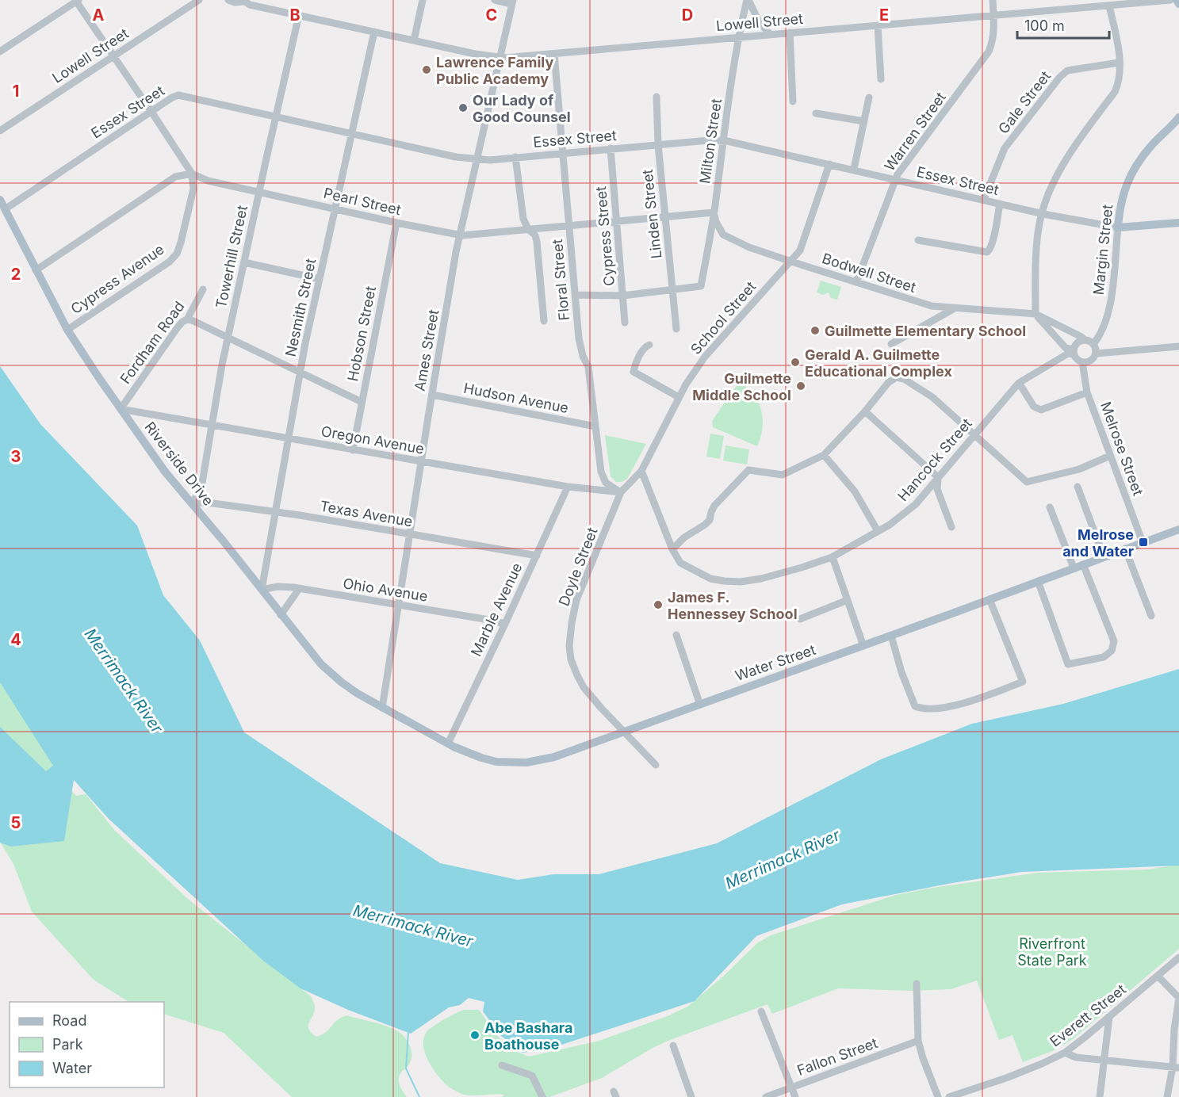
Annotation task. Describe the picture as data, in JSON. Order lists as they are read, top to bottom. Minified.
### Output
{"streets":{"main road":["Essex Street","Margin Street","Riverside Drive","Water Street"],"street":["Lowell Street","Gale Street","Warren Street","Milton Street","Pearl Street","Linden Street","Cypress Street","Towerhill Street","Bodwell Street","Cypress Avenue","Floral Street","Nesmith Street","School Street","Hobson Street","Fordham Road","Ames Street","Hudson Avenue","Oregon Avenue","Melrose Street","Hancock Street","Texas Avenue","Doyle Street","Ohio Avenue","Marble Avenue","Everett Street","Fallon Street"]},"crossings":[["Lowell Street","Warren Street"],["Lowell Street","Milton Street"],["Lowell Street","Towerhill Street"],["Lowell Street","Floral Street"],["Lowell Street","Nesmith Street"],["Lowell Street","Ames Street"],["Gale Street","Essex Street"],["Essex Street","Warren Street"],["Essex Street","Milton Street"],["Essex Street","Linden Street"],["Essex Street","Cypress Street"],["Essex Street","Margin Street"],["Essex Street","Towerhill Street"],["Essex Street","Floral Street"],["Essex Street","Nesmith Street"],["Essex Street","School Street"],["Essex Street","Ames Street"],["Essex Street","Riverside Drive"],["Warren Street","Bodwell Street"],["Milton Street","Pearl Street"],["Milton Street","Linden Street"],["Milton Street","Bodwell Street"],["Pearl Street","Linden Street"],["Pearl Street","Cypress Street"],["Pearl Street","Towerhill Street"],["Pearl Street","Bodwell Street"],["Pearl Street","Cypress Avenue"],["Pearl Street","Floral Street"],["Pearl Street","Nesmith Street"],["Pearl Street","Hobson Street"],["Pearl Street","Ames Street"],["Margin Street","Bodwell Street"],["Margin Street","Melrose Street"],["Margin Street","Hancock Street"],["Towerhill Street","Oregon Avenue"],["Towerhill Street","Riverside Drive"],["Towerhill Street","Texas Avenue"],["Bodwell Street","School Street"],["Bodwell Street","Melrose Street"],["Bodwell Street","Hancock Street"],["Cypress Avenue","Riverside Drive"],["Floral Street","School Street"],["Floral Street","Hudson Avenue"],["Floral Street","Oregon Avenue"],["Floral Street","Doyle Street"],["Nesmith Street","Oregon Avenue"],["Nesmith Street","Riverside Drive"],["Nesmith Street","Texas Avenue"],["Nesmith Street","Ohio Avenue"],["School Street","Oregon Avenue"],["School Street","Hancock Street"],["School Street","Doyle Street"],["Hobson Street","Oregon Avenue"],["Fordham Road","Oregon Avenue"],["Fordham Road","Riverside Drive"],["Ames Street","Hudson Avenue"],["Ames Street","Oregon Avenue"],["Ames Street","Riverside Drive"],["Ames Street","Texas Avenue"],["Ames Street","Ohio Avenue"],["Ames Street","Water Street"],["Oregon Avenue","Riverside Drive"],["Oregon Avenue","Doyle Street"],["Oregon Avenue","Marble Avenue"],["Melrose Street","Hancock Street"],["Melrose Street","Water Street"],["Riverside Drive","Texas Avenue"],["Riverside Drive","Ohio Avenue"],["Riverside Drive","Water Street"],["Texas Avenue","Marble Avenue"],["Doyle Street","Water Street"],["Ohio Avenue","Marble Avenue"],["Marble Avenue","Water Street"]],"water":["Merrimack River"],"parks":["Riverfront State Park"],"places":{"other":["Lawrence Family Public Academy","Our Lady of Good Counsel","Guilmette Elementary School","Gerald A. Guilmette Educational Complex","Guilmette Middle School","James F. Hennessey School","Abe Bashara Boathouse"],"transit":["Melrose and Water"]},"legend":["Road","Park","Water"],"scale_bar":"100 m","grid":{"columns":["A","B","C","D","E"],"rows":["1","2","3","4","5"]}}
